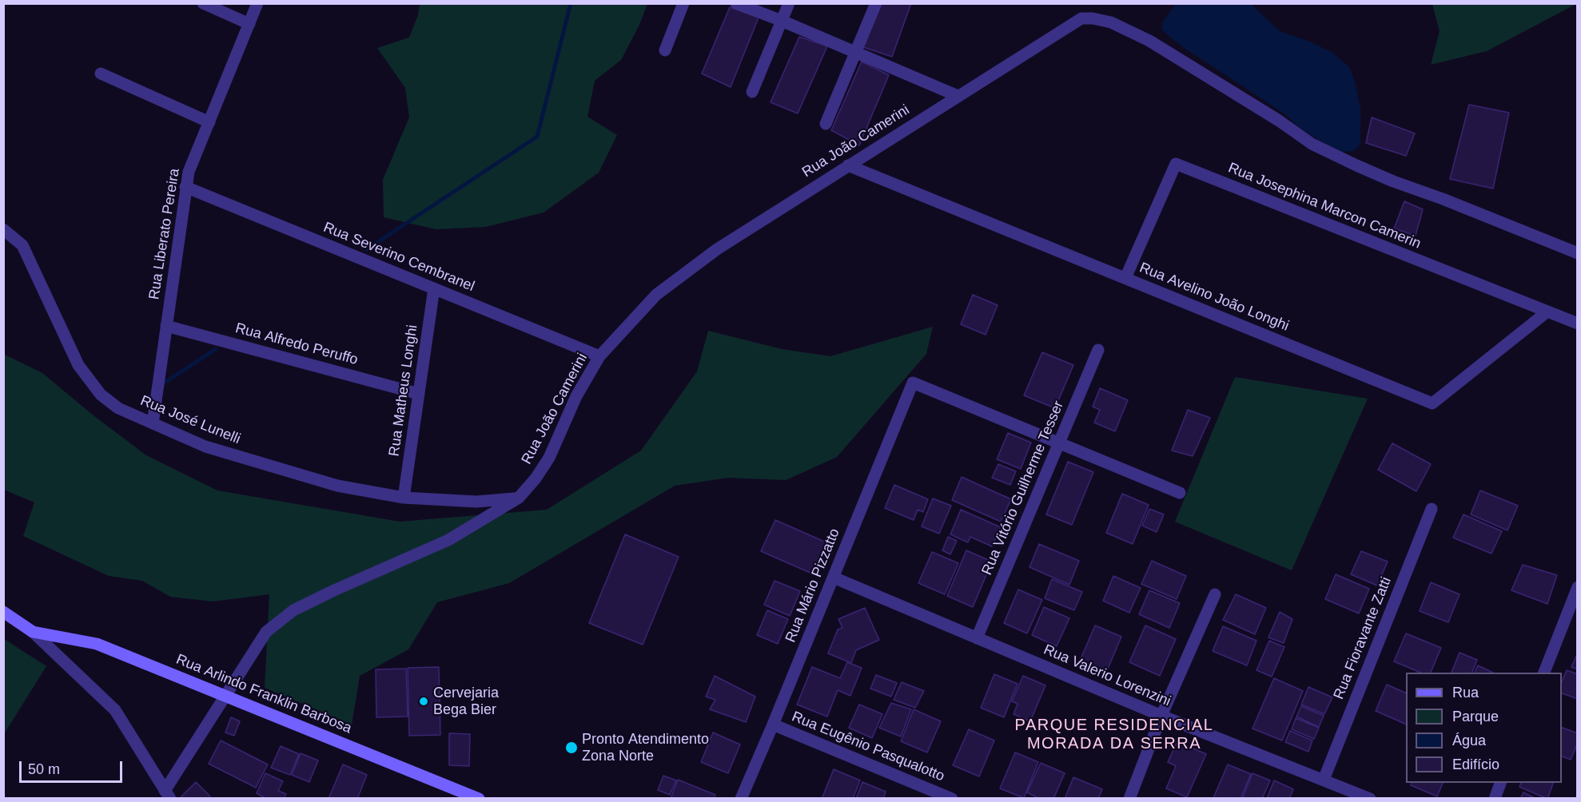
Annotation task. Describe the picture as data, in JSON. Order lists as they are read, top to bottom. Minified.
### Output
{"streets":{"street":["Rua João Camerini","Rua Josephina Marcon Camerin","Rua Liberato Pereira","Rua Severino Cembranel","Rua Avelino João Longhi","Rua Alfredo Peruffo","Rua Matheus Longhi","Rua José Lunelli","Rua Vitório Guilherme Tesser","Rua Mário Pizzatto","Rua Fioravante Zatti","Rua Valerio Lorenzini","Rua Arlindo Franklin Barbosa","Rua Eugênio Pasqualotto"]},"crossings":[["Rua João Camerini","Rua Severino Cembranel"],["Rua João Camerini","Rua Avelino João Longhi"],["Rua João Camerini","Rua José Lunelli"],["Rua João Camerini","Rua Arlindo Franklin Barbosa"],["Rua Josephina Marcon Camerin","Rua Avelino João Longhi"],["Rua Liberato Pereira","Rua Severino Cembranel"],["Rua Liberato Pereira","Rua Alfredo Peruffo"],["Rua Liberato Pereira","Rua José Lunelli"],["Rua Severino Cembranel","Rua Matheus Longhi"],["Rua Alfredo Peruffo","Rua Matheus Longhi"],["Rua Matheus Longhi","Rua José Lunelli"],["Rua Vitório Guilherme Tesser","Rua Mário Pizzatto"],["Rua Vitório Guilherme Tesser","Rua Valerio Lorenzini"],["Rua Mário Pizzatto","Rua Valerio Lorenzini"],["Rua Mário Pizzatto","Rua Eugênio Pasqualotto"],["Rua Fioravante Zatti","Rua Valerio Lorenzini"]],"districts":["PARQUE RESIDENCIAL MORADA DA SERRA"],"places":["Cervejaria Bega Bier","Pronto Atendimento Zona Norte"],"legend":["Rua","Parque","Água","Edifício"],"scale_bar":"50 m"}
